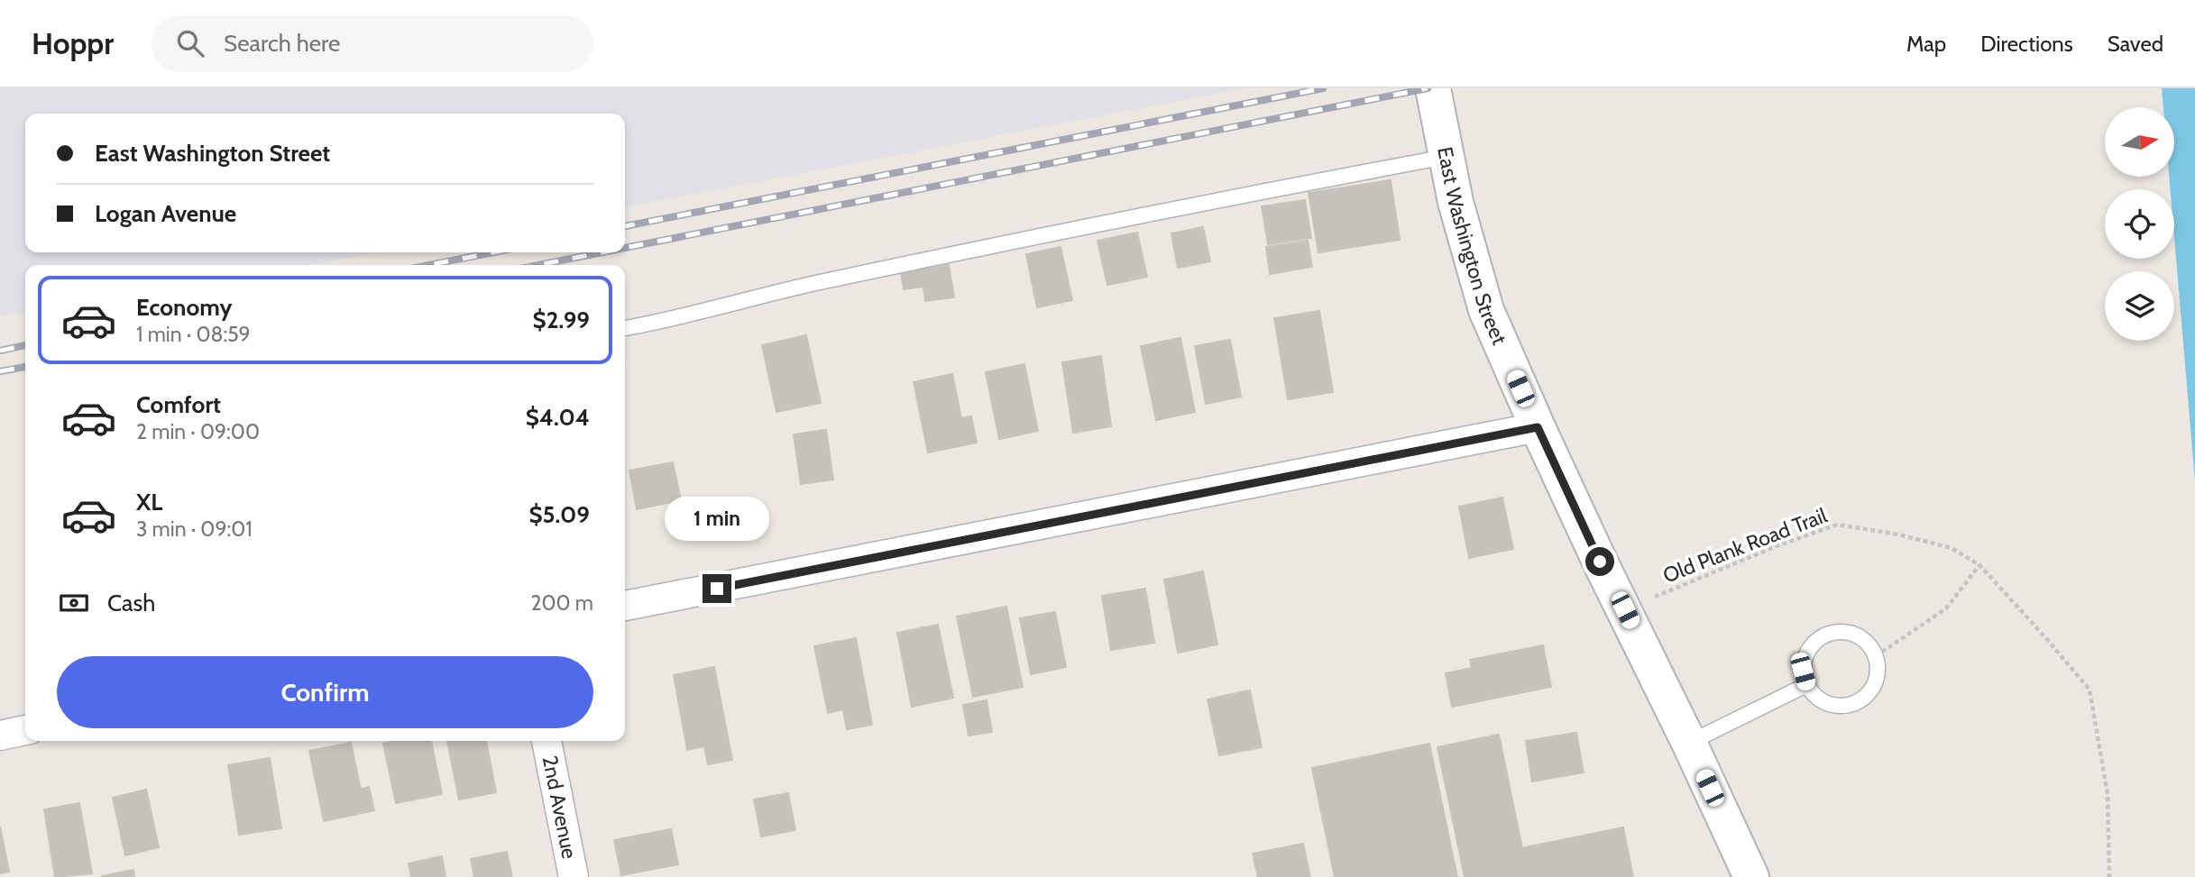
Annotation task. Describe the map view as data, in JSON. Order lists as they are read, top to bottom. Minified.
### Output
{"streets":{"street":["East Washington Street","2nd Avenue"],"path":["Old Plank Road Trail"]},"crossings":[["East Washington Street","Old Plank Road Trail"]],"north":"right","page":{"header":"Hoppr","search":"Search here","nav":["Map","Directions","Saved"],"banner":["East Washington Street","Logan Avenue"],"list":[{"name":"Economy","note":"1 min · 08:59","value":"$2.99"},{"name":"Comfort","note":"2 min · 09:00","value":"$4.04"},{"name":"XL","note":"3 min · 09:01","value":"$5.09"}],"bubble":"1 min","pay":["Cash","200 m"],"buttons":"Confirm"}}
